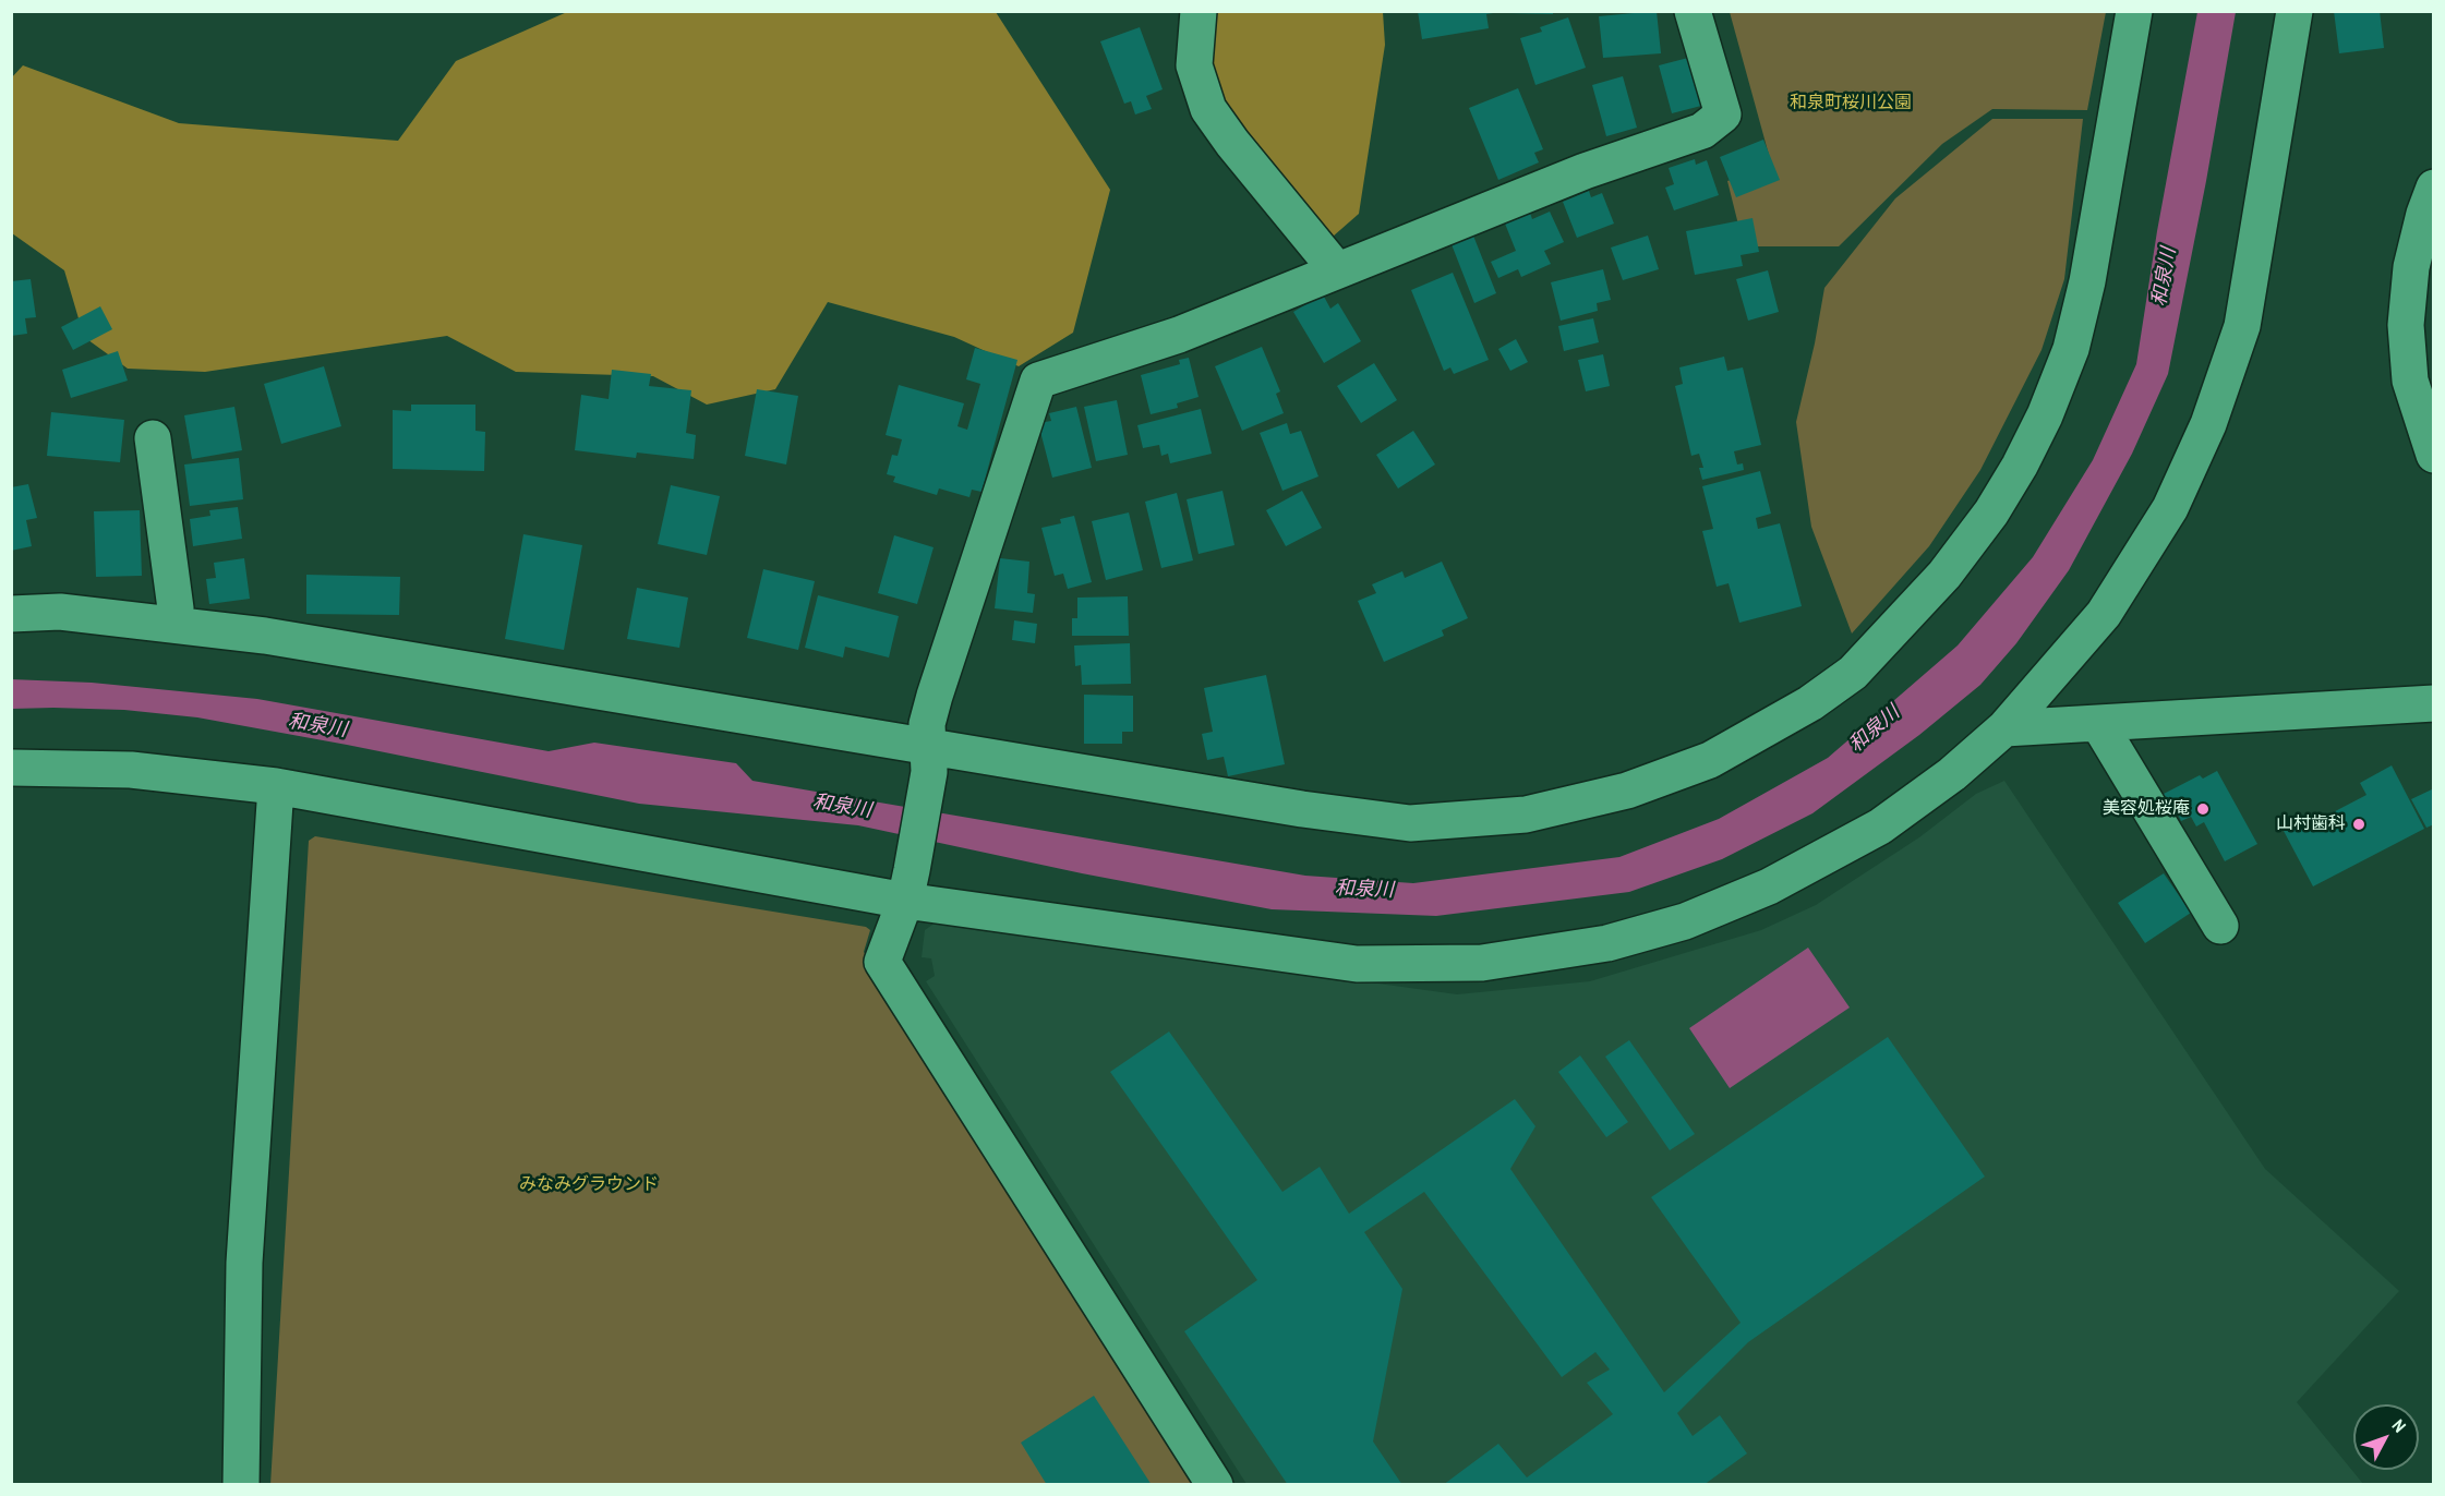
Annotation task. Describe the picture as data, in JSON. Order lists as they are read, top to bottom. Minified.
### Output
{"water":["和泉川"],"parks":["和泉町桜川公園","みなみグラウンド"],"places":["美容処桜庵","山村歯科"],"north":"top right"}
